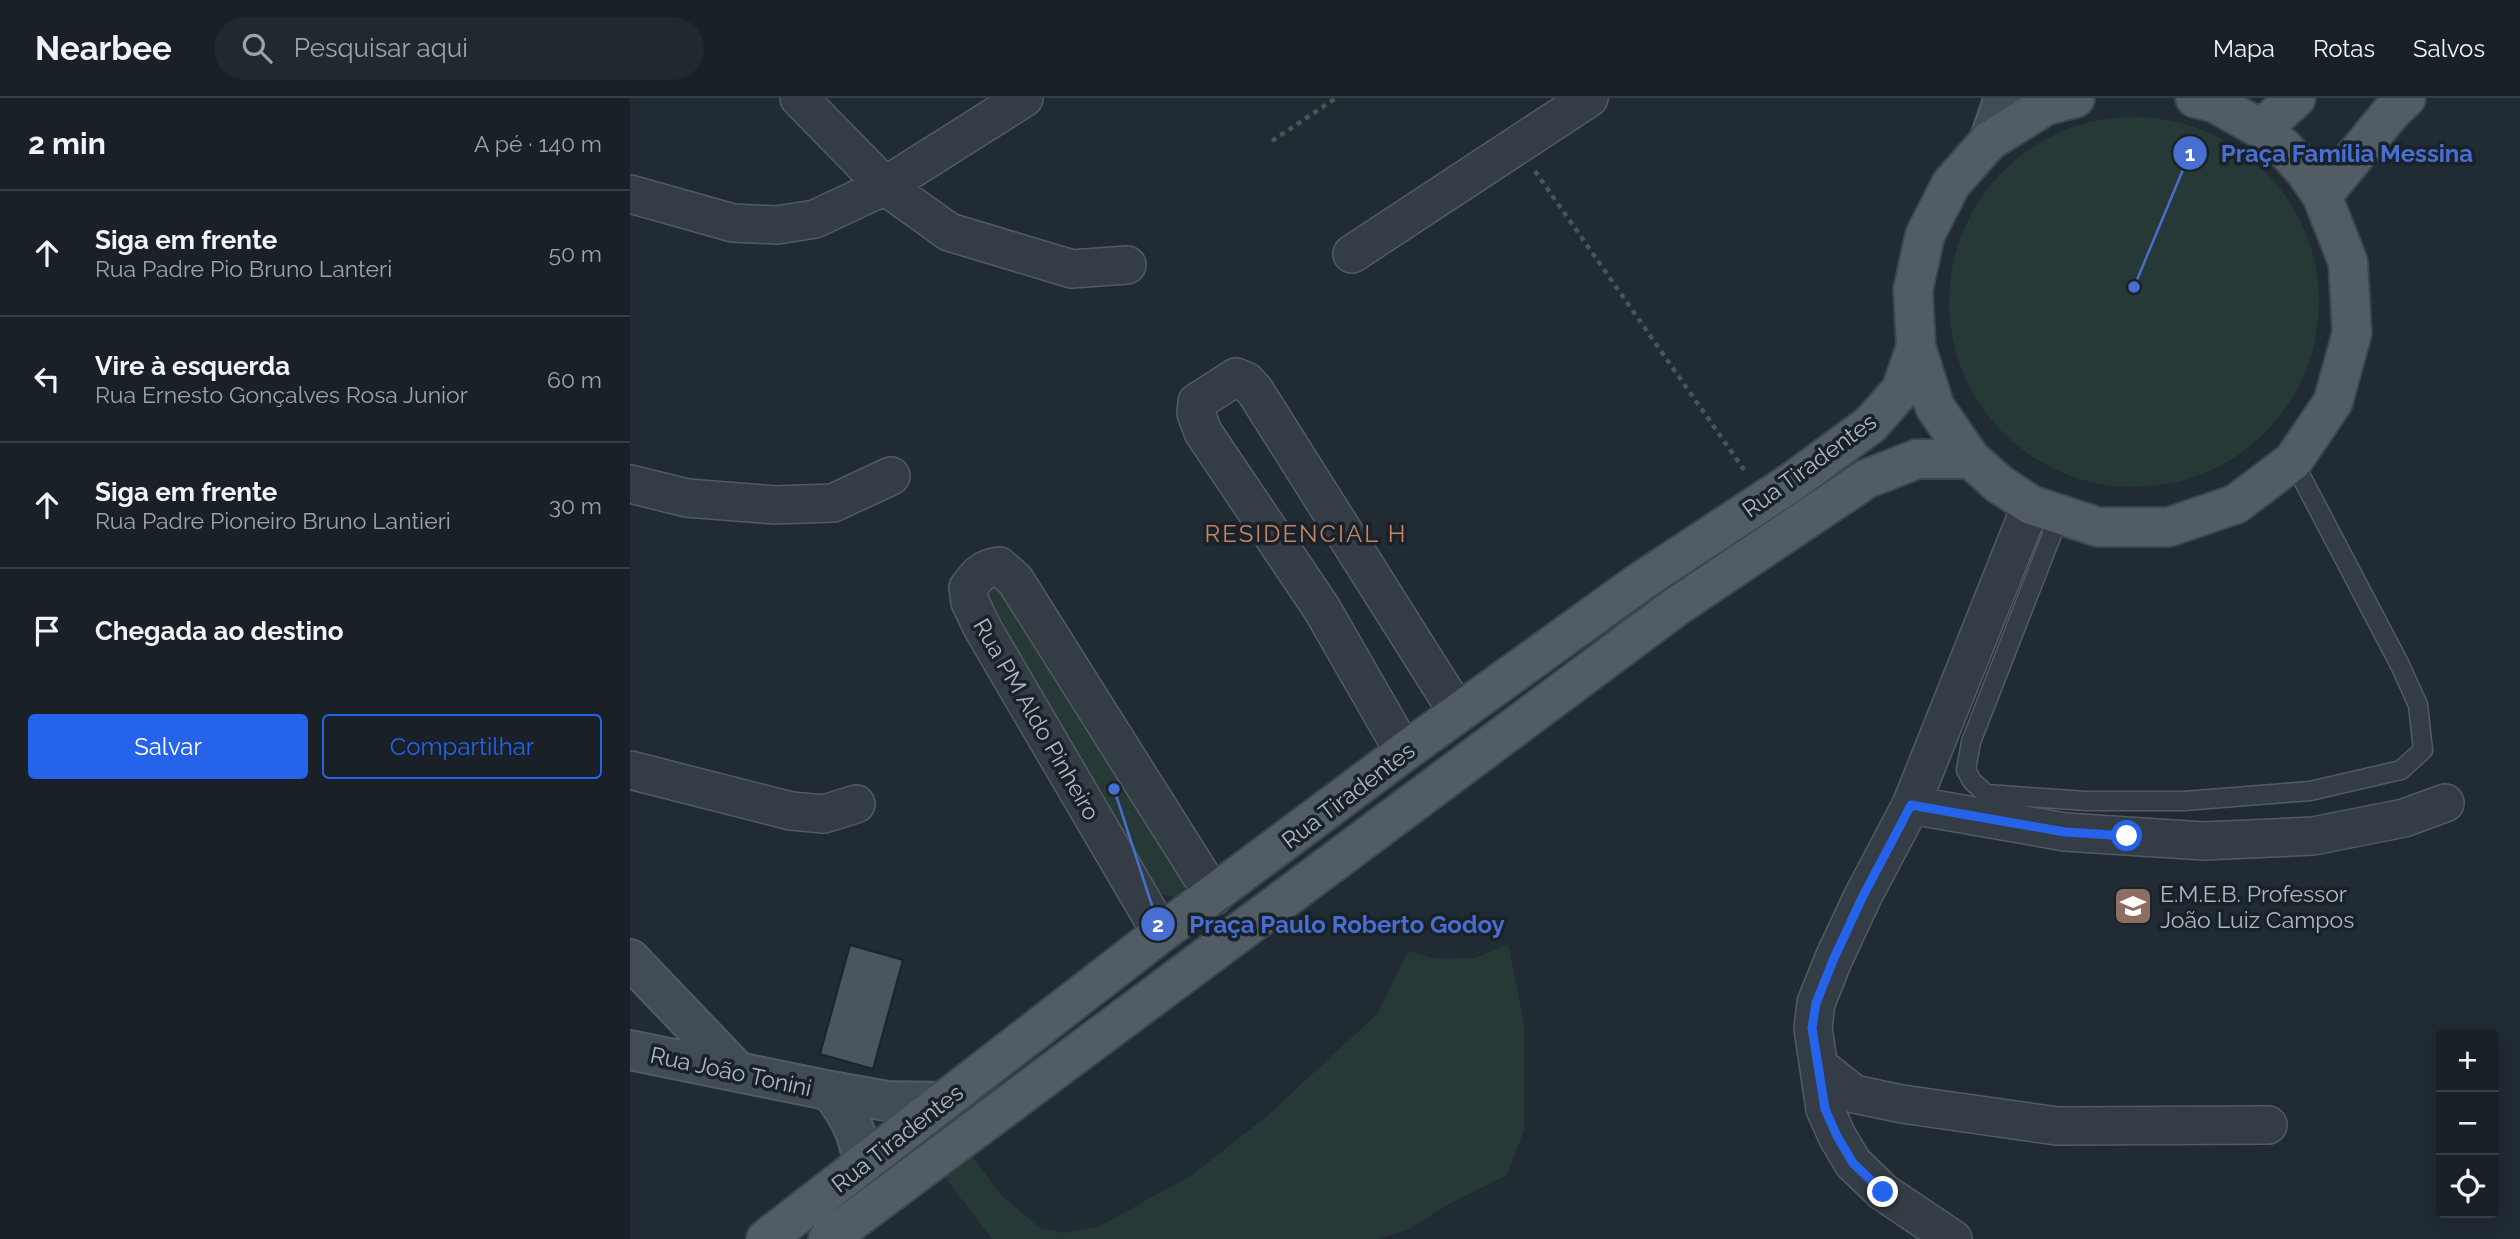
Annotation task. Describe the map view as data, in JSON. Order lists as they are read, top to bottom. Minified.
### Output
{"streets":{"main road":["Rua Tiradentes"],"street":["Rua PM Aldo Pinheiro","Rua João Tonini"]},"crossings":[["Rua Tiradentes","Rua PM Aldo Pinheiro"],["Rua Tiradentes","Rua João Tonini"]],"districts":["RESIDENCIAL H"],"places":{"other":["Praça Família Messina","Praça Paulo Roberto Godoy"],"school or university":["E.M.E.B. Professor João Luiz Campos"]},"page":{"header":"Nearbee","search":"Pesquisar aqui","nav":["Mapa","Rotas","Salvos"],"heading":["2 min","A pé · 140 m"],"list":[["Siga em frente","Rua Padre Pio Bruno Lanteri","50 m"],["Vire à esquerda","Rua Ernesto Gonçalves Rosa Junior","60 m"],["Siga em frente","Rua Padre Pioneiro Bruno Lantieri","30 m"],"Chegada ao destino"],"buttons":["Salvar","Compartilhar"],"map_buttons":["+","−"]}}
